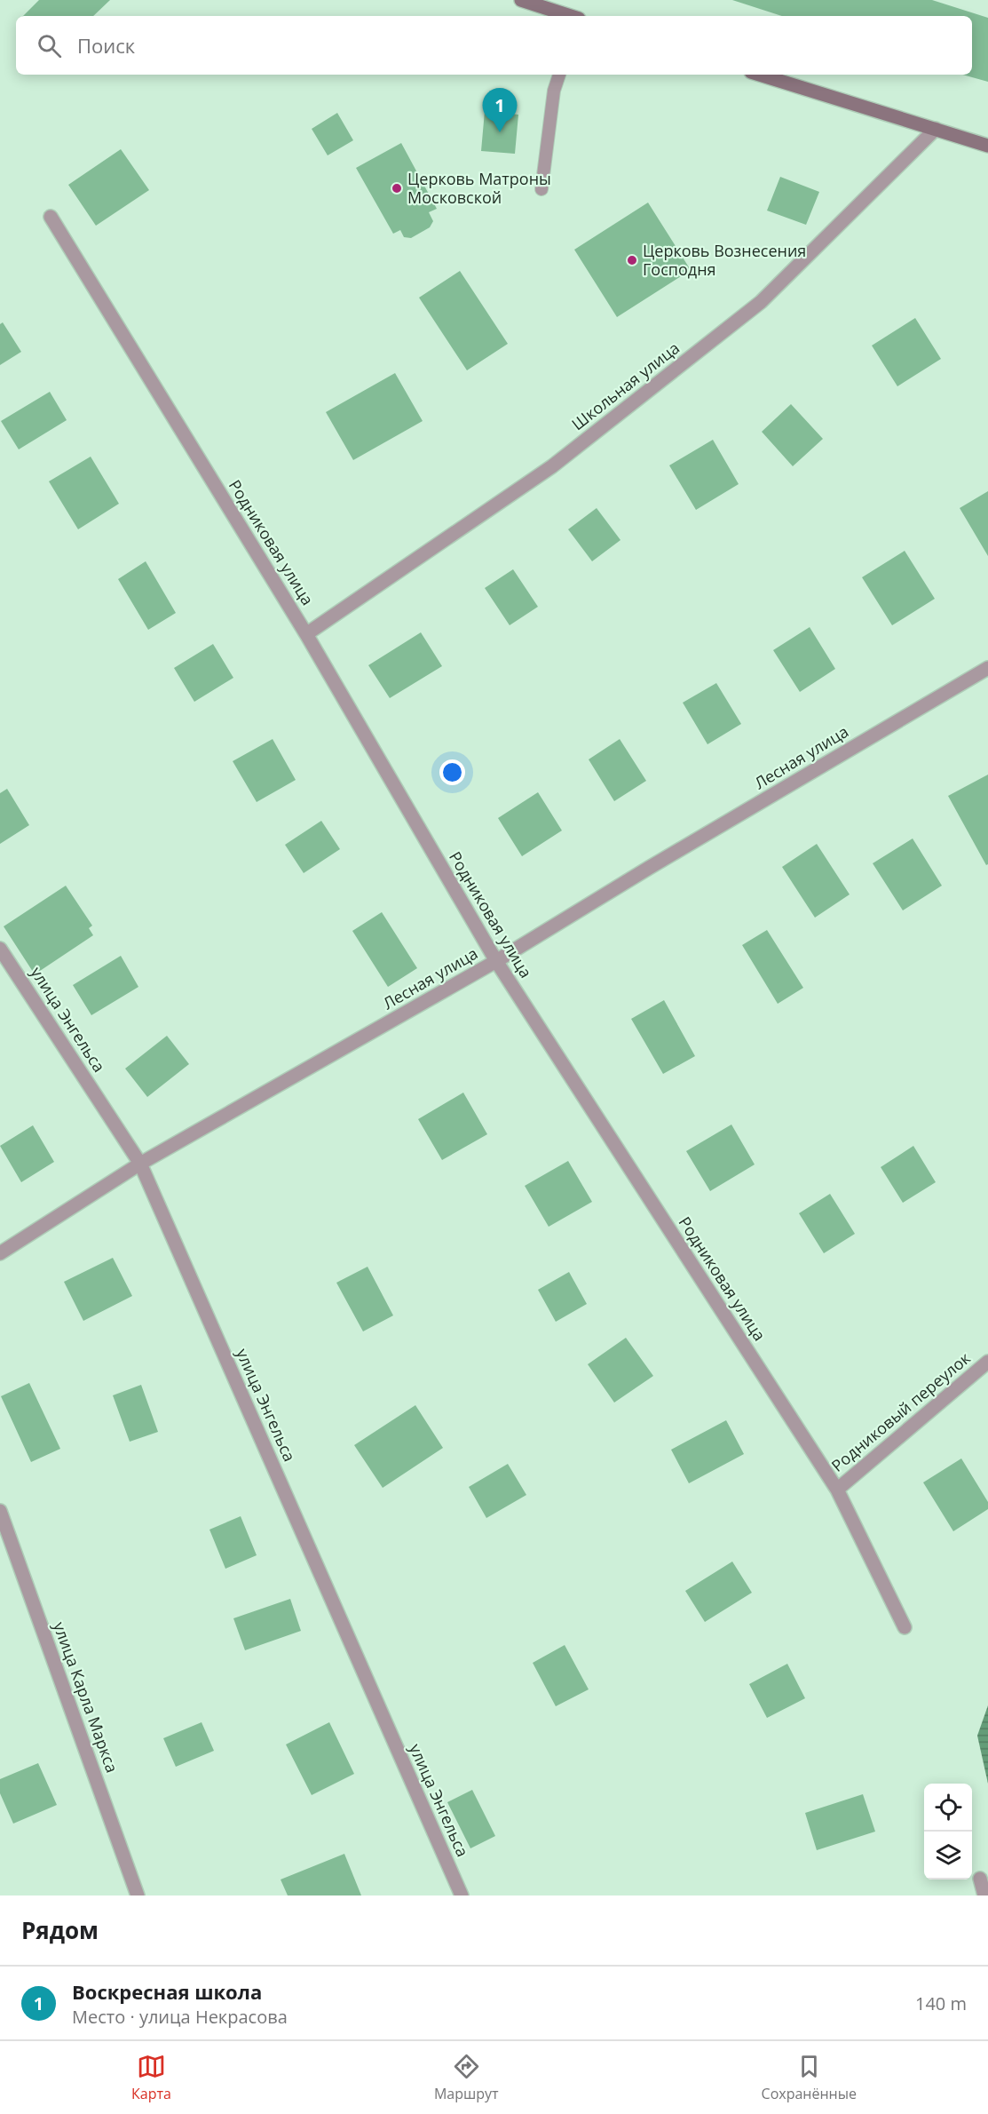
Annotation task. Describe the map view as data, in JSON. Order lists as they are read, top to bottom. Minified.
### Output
{"streets":{"street":["Школьная улица","Родниковая улица","Лесная улица","улица Энгельса","Родниковый переулок","улица Карла Маркса"]},"crossings":[["Школьная улица","Родниковая улица"],["Родниковая улица","Лесная улица"],["Родниковая улица","Родниковый переулок"],["Лесная улица","улица Энгельса"]],"places":["Церковь Матроны Московской","Церковь Вознесения Господня"],"page":{"search":"Поиск","pins":"1","heading":"Рядом","list":[{"mark":"1","name":"Воскресная школа","note":"Место · улица Некрасова","value":"140 m"}],"nav":["Карта","Маршрут","Сохранённые"]}}
